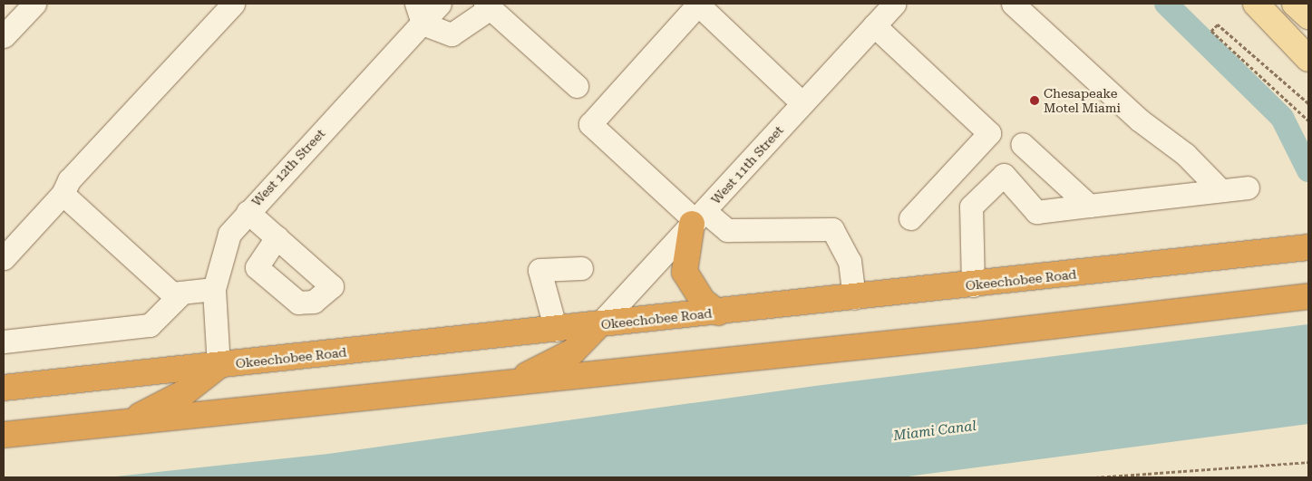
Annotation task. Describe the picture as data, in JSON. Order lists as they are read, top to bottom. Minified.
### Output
{"streets":{"highway":["Okeechobee Road"],"street":["West 11th Street","West 12th Street"]},"crossings":[["West 11th Street","Okeechobee Road"],["West 12th Street","Okeechobee Road"]],"water":["Miami Canal"],"places":["Chesapeake Motel Miami"]}
